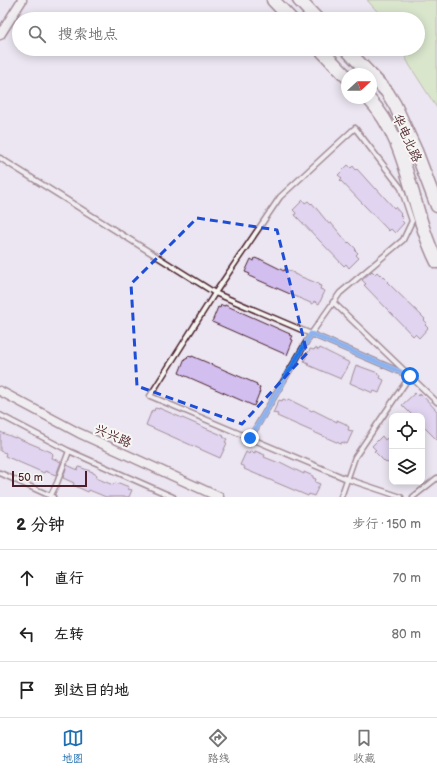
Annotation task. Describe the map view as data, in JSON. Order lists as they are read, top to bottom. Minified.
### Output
{"streets":{"main road":["华电北路"],"street":["兴兴路"]},"scale_bar":"50 m","north":"right","page":{"search":"搜索地点","scale":"50 m","heading":["2 分钟","步行 · 150 m"],"list":[["直行","70 m"],["左转","80 m"],"到达目的地"],"nav":["地图","路线","收藏"]}}
